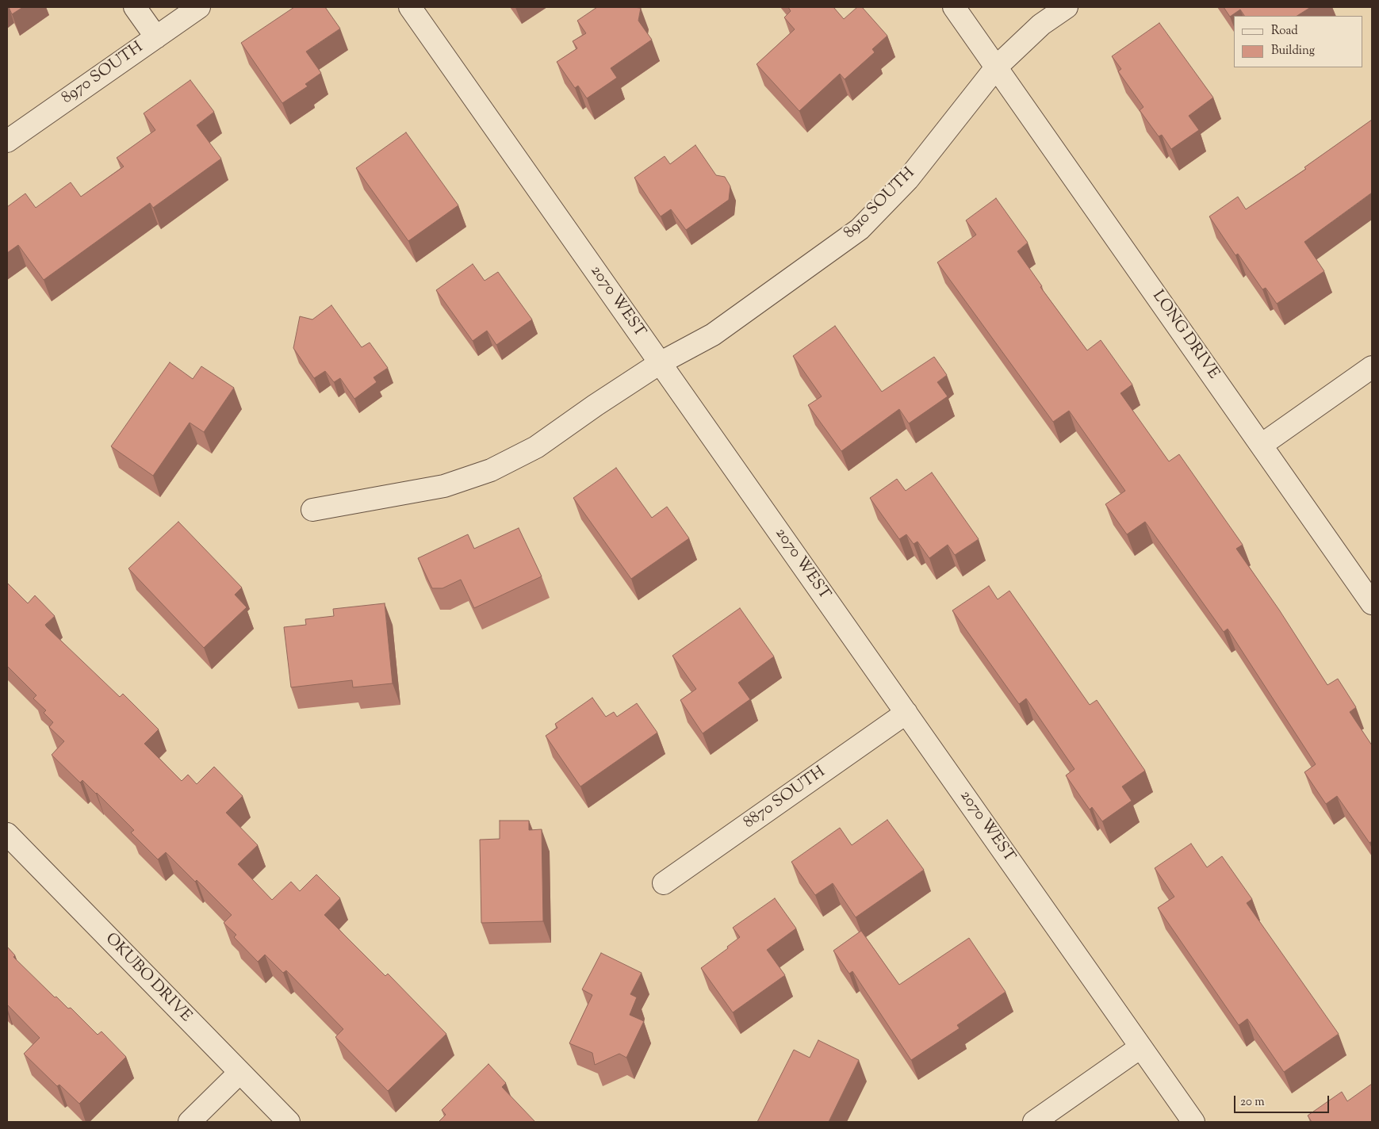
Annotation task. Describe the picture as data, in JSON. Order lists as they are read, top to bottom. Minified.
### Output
{"streets":{"street":["8970 SOUTH","8910 SOUTH","2070 WEST","LONG DRIVE","8870 SOUTH","OKUBO DRIVE"]},"crossings":[["8910 SOUTH","2070 WEST"],["8910 SOUTH","LONG DRIVE"],["2070 WEST","8870 SOUTH"]],"legend":["Road","Building"],"scale_bar":"20 m"}
